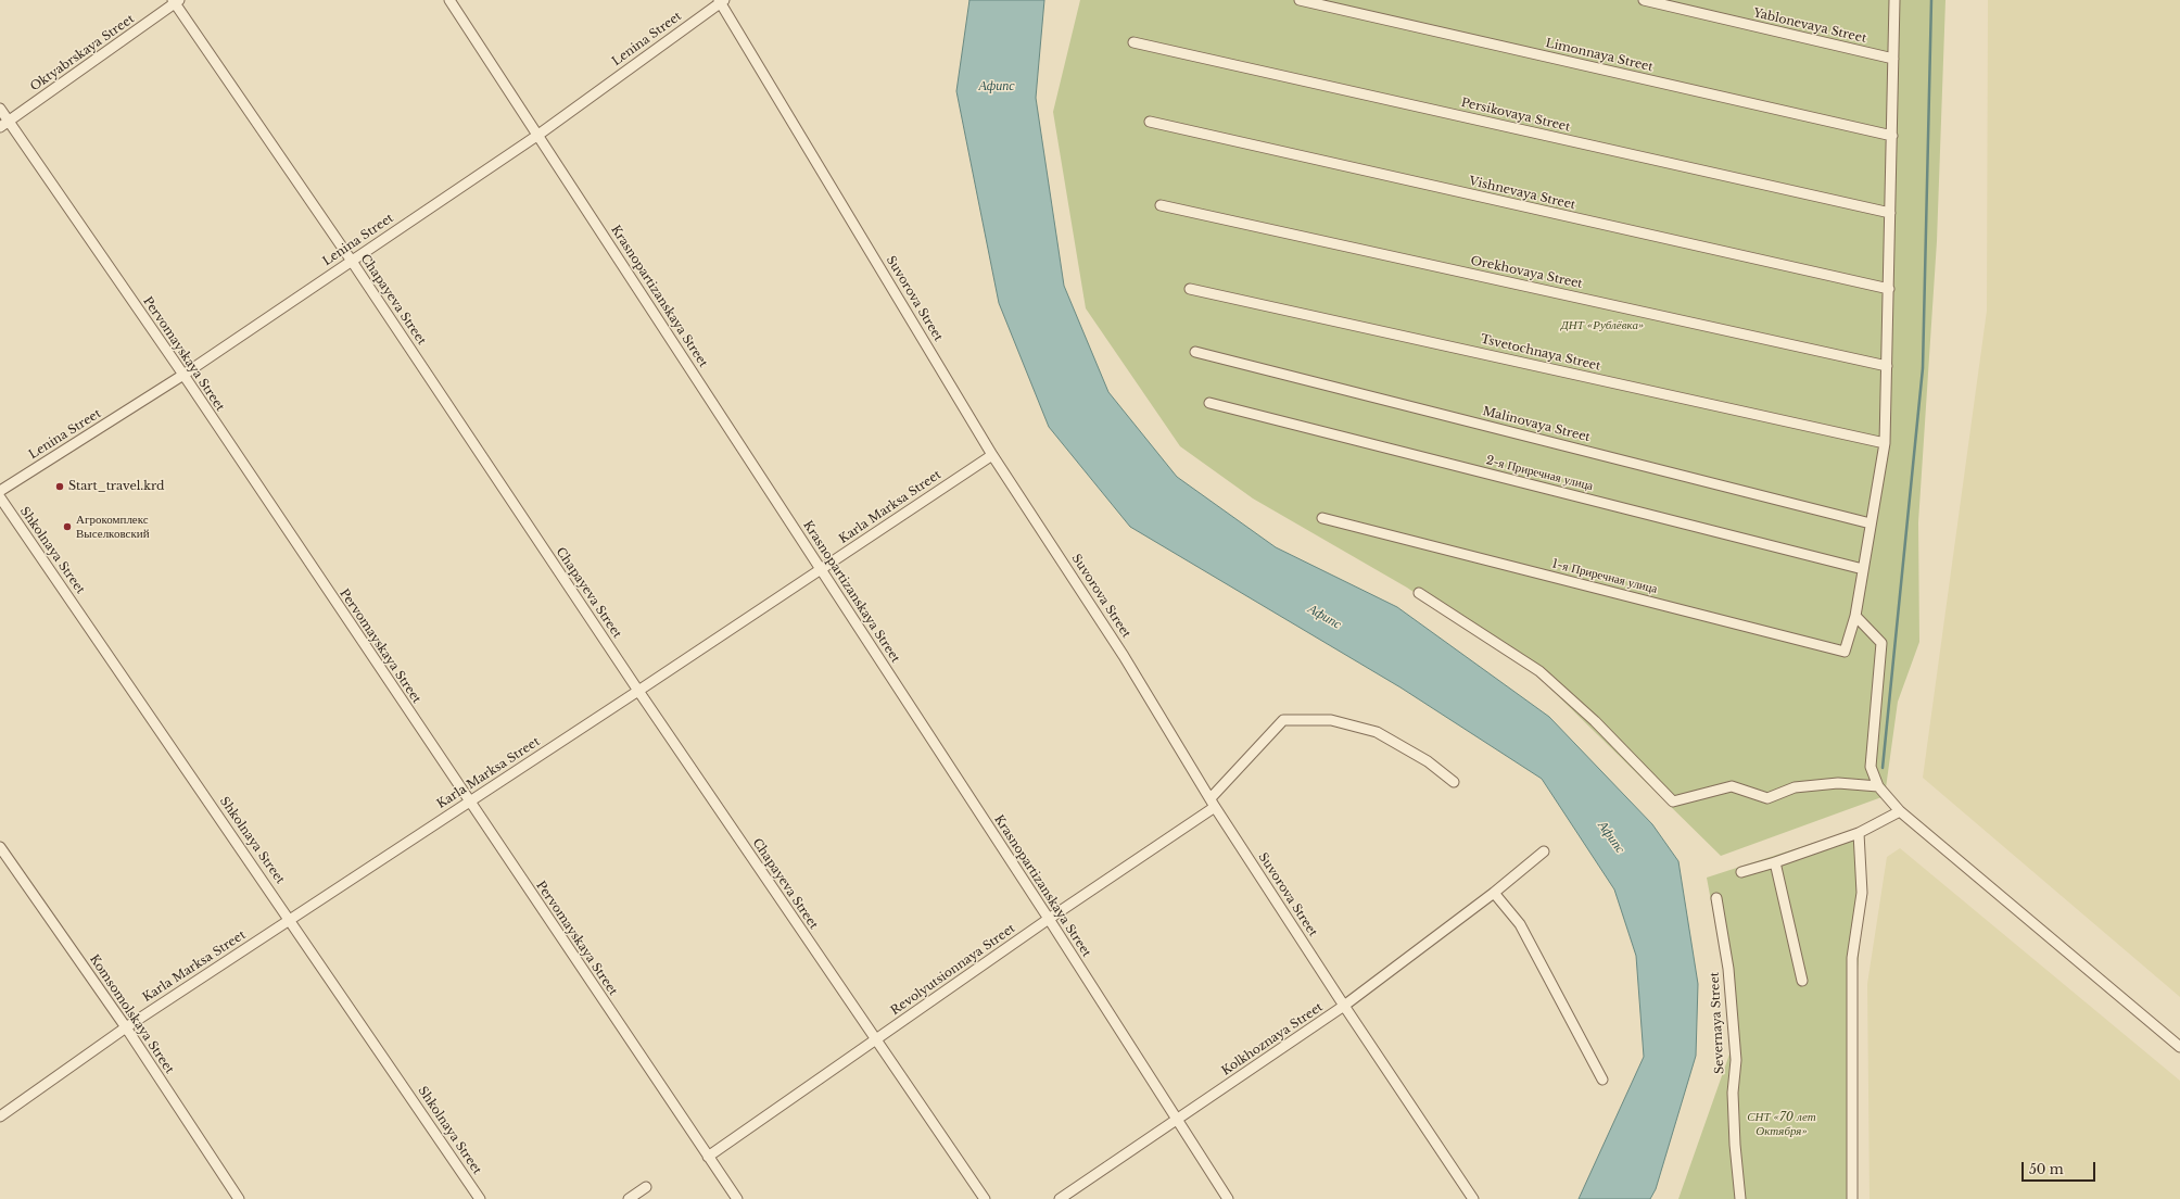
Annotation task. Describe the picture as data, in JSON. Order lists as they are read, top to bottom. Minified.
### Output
{"streets":{"street":["Yablonevaya Street","Lenina Street","Oktyabrskaya Street","Limonnaya Street","Persikovaya Street","Vishnevaya Street","Orekhovaya Street","Krasnopartizanskaya Street","Suvorova Street","Chapayeva Street","Tsvetochnaya Street","Pervomayskaya Street","Malinovaya Street","2-я Приречная улица","Karla Marksa Street","Shkolnaya Street","1-я Приречная улица","Revolyutsionnaya Street","Komsomolskaya Street","Severnaya Street","Kolkhoznaya Street"]},"crossings":[["Lenina Street","Krasnopartizanskaya Street"],["Lenina Street","Suvorova Street"],["Lenina Street","Chapayeva Street"],["Lenina Street","Pervomayskaya Street"],["Oktyabrskaya Street","Chapayeva Street"],["Oktyabrskaya Street","Pervomayskaya Street"],["Krasnopartizanskaya Street","Karla Marksa Street"],["Krasnopartizanskaya Street","Revolyutsionnaya Street"],["Krasnopartizanskaya Street","Kolkhoznaya Street"],["Suvorova Street","Karla Marksa Street"],["Suvorova Street","Revolyutsionnaya Street"],["Suvorova Street","Kolkhoznaya Street"],["Chapayeva Street","Karla Marksa Street"],["Chapayeva Street","Revolyutsionnaya Street"],["Pervomayskaya Street","Karla Marksa Street"],["Pervomayskaya Street","Revolyutsionnaya Street"],["Karla Marksa Street","Shkolnaya Street"],["Karla Marksa Street","Komsomolskaya Street"]],"water":["Афипс"],"parks":["ДНТ «Рублёвка»","СНТ «70 лет Октября»"],"places":["Start_travel.krd","Агрокомплекс Выселковский"],"scale_bar":"50 m"}
